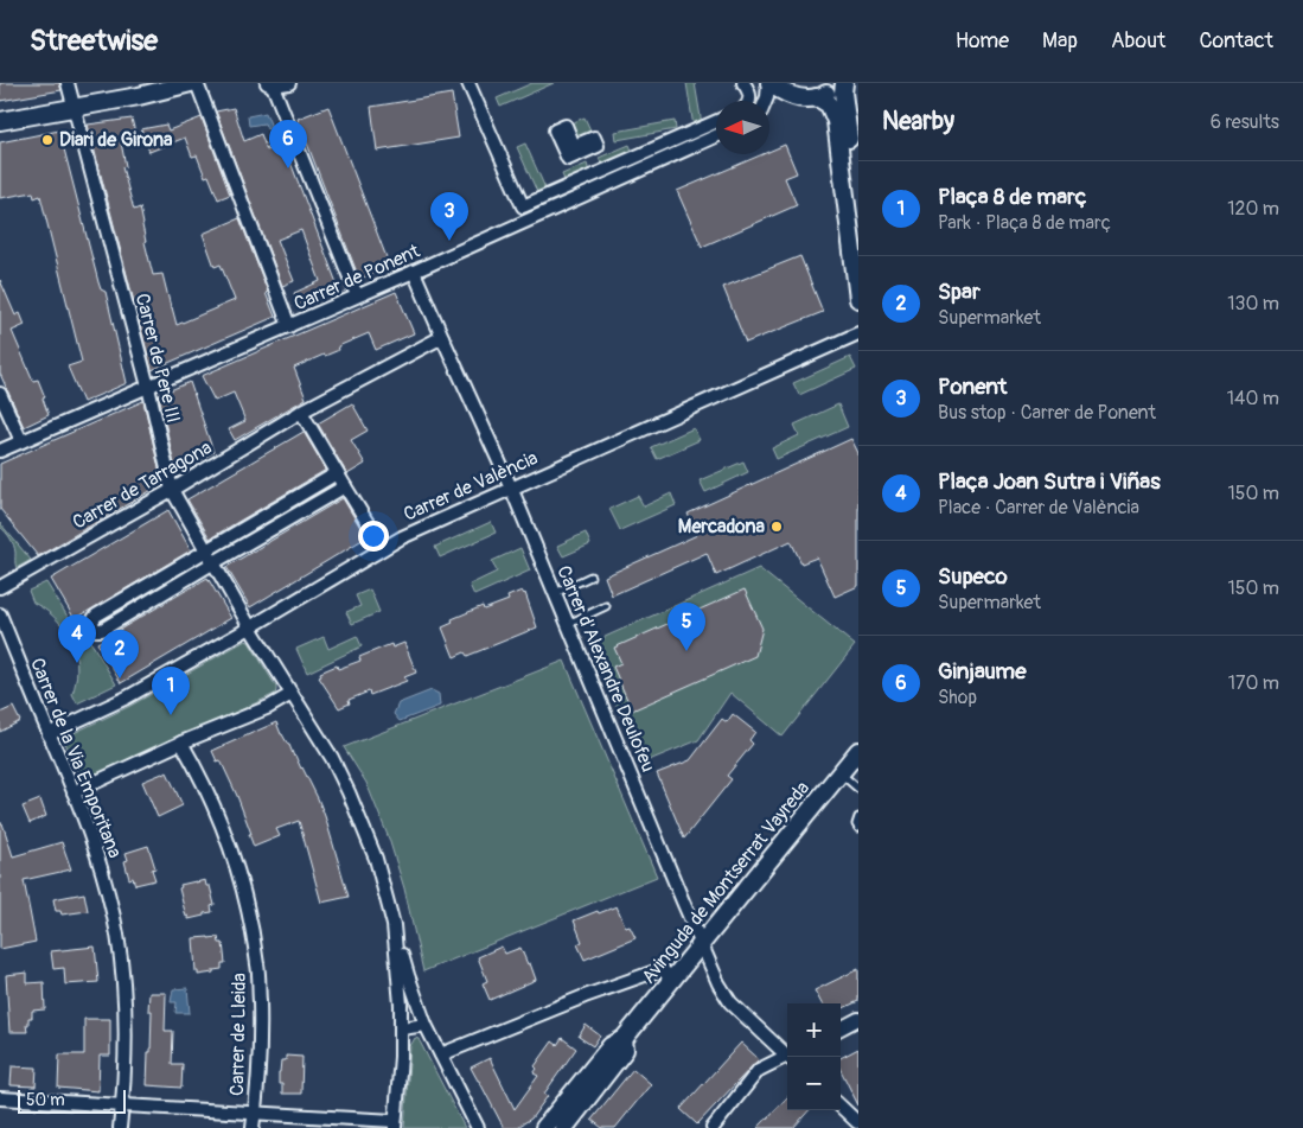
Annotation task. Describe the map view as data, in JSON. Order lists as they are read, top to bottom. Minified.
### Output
{"streets":{"street":["Carrer de Ponent","Carrer de Pere III","Carrer de Tarragona","Carrer de València","Carrer d'Alexandre Deulofeu","Carrer de la Via Emporitana","Avinguda de Montserrat Vayreda","Carrer de Lleida"]},"crossings":[["Carrer de Ponent","Carrer de Pere III"],["Carrer de Ponent","Carrer d'Alexandre Deulofeu"],["Carrer de Pere III","Carrer de Tarragona"],["Carrer de Pere III","Carrer de València"],["Carrer de Tarragona","Carrer d'Alexandre Deulofeu"],["Carrer de València","Carrer d'Alexandre Deulofeu"],["Carrer de València","Carrer de la Via Emporitana"],["Carrer d'Alexandre Deulofeu","Avinguda de Montserrat Vayreda"]],"places":["Diari de Girona","Mercadona"],"scale_bar":"50 m","north":"left","page":{"header":"Streetwise","nav":["Home","Map","About","Contact"],"heading":["Nearby","6 results"],"pins":["6","3","5","4","2","1"],"list":[{"mark":"1","name":"Plaça 8 de març","note":"Park · Plaça 8 de març","value":"120 m"},{"mark":"2","name":"Spar","note":"Supermarket","value":"130 m"},{"mark":"3","name":"Ponent","note":"Bus stop · Carrer de Ponent","value":"140 m"},{"mark":"4","name":"Plaça Joan Sutra i Viñas","note":"Place · Carrer de València","value":"150 m"},{"mark":"5","name":"Supeco","note":"Supermarket","value":"150 m"},{"mark":"6","name":"Ginjaume","note":"Shop","value":"170 m"}],"map_buttons":["+","−"],"scale":"50 m"}}
